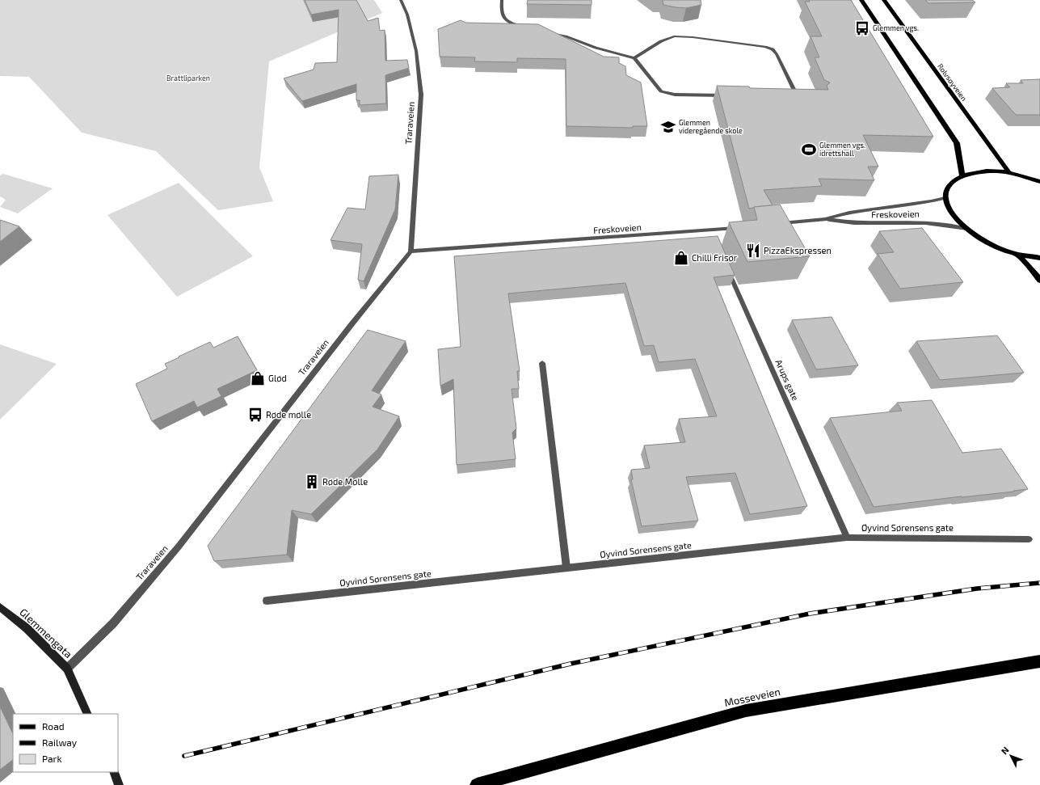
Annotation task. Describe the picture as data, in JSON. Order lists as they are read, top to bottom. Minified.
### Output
{"streets":{"highway":["Mosseveien"],"main road":["Rolvsøyveien"],"street":["Traraveien","Freskoveien","Arups gate","Øyvind Sørensens gate","Glemmengata"]},"crossings":[["Traraveien","Freskoveien"],["Traraveien","Glemmengata"],["Arups gate","Øyvind Sørensens gate"]],"parks":["Brattliparken"],"places":{"bus stop":["Glemmen vgs.","Røde mølle"],"school or university":["Glemmen videregående skole"],"sports":["Glemmen vgs. idrettshall"],"restaurant":["PizzaEkspressen"],"shop":["Chilli Frisør","Glød"],"building":["Røde Mølle"]},"legend":["Road","Railway","Park"],"north":"top left"}
